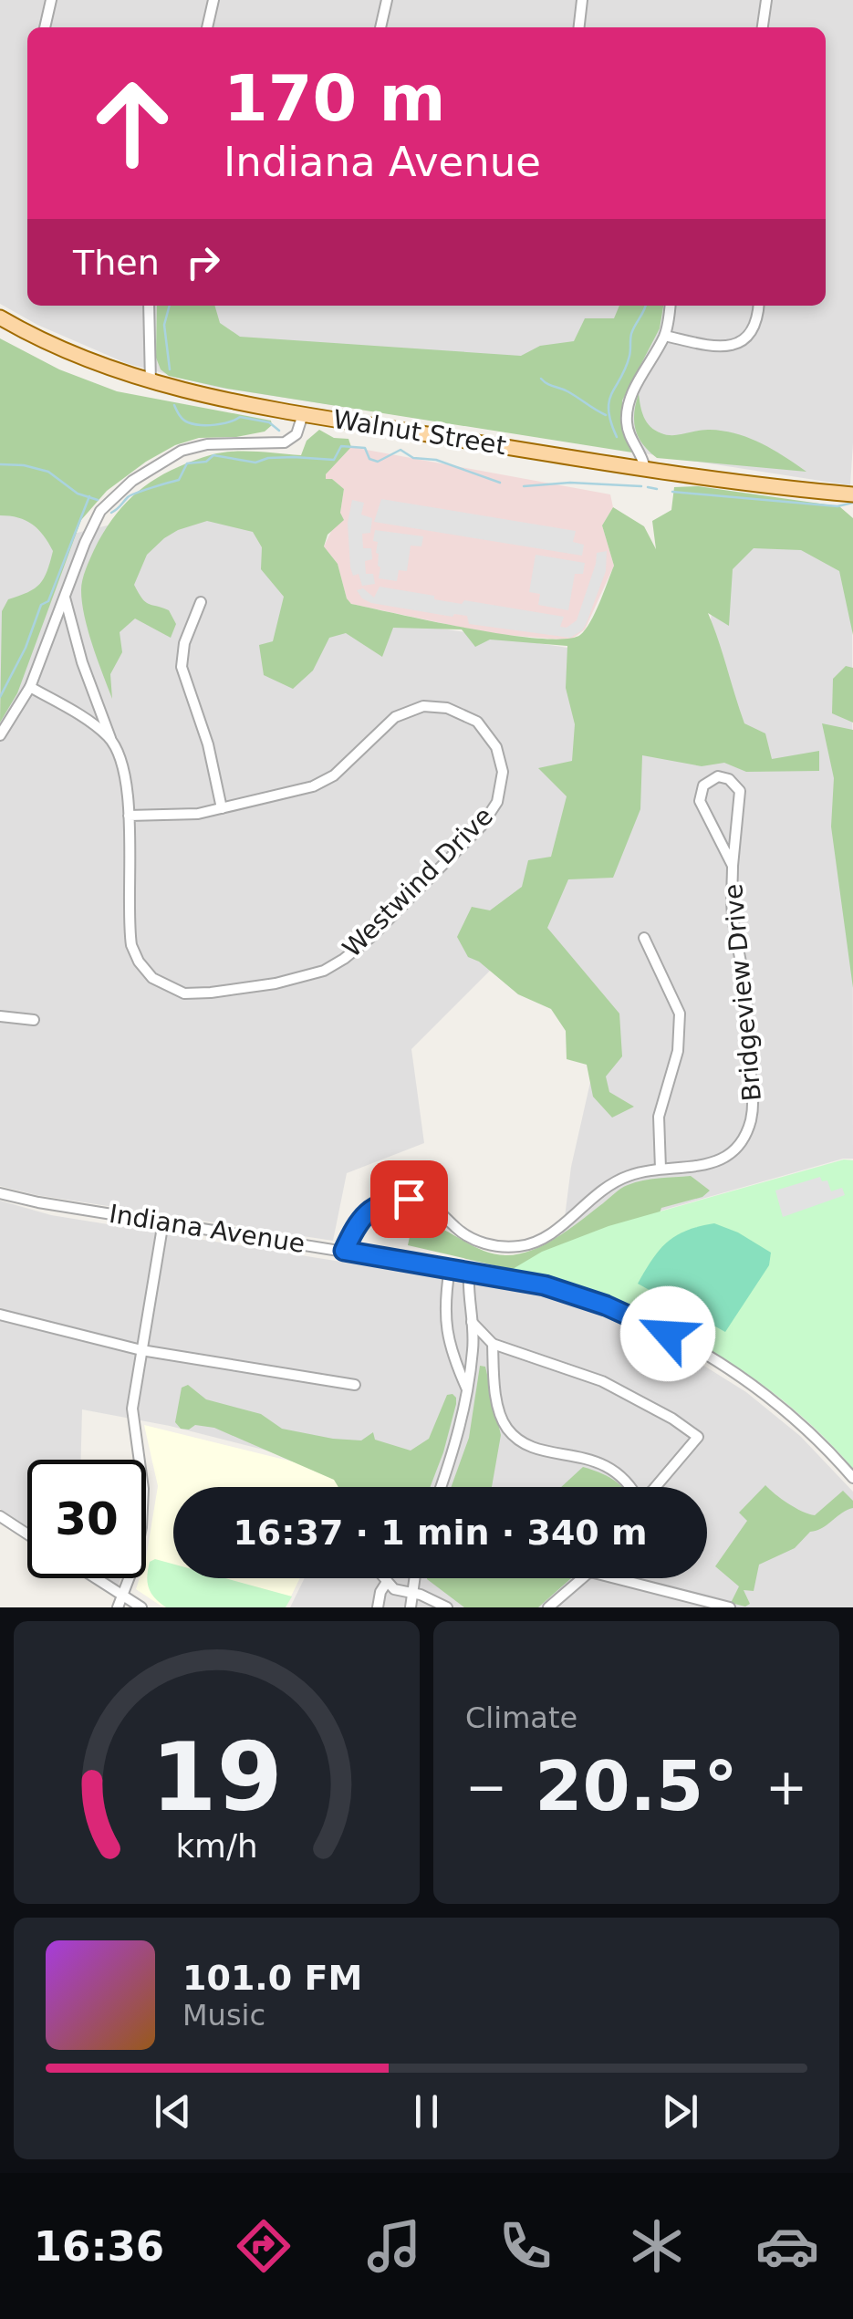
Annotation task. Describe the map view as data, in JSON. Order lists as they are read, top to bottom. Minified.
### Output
{"streets":{"main road":["Walnut Street"],"street":["Westwind Drive","Bridgeview Drive","Indiana Avenue"]},"crossings":[["Bridgeview Drive","Indiana Avenue"]],"page":{"turn":["170 m","Indiana Avenue"],"then":"Then","limit":"30","trip":"16:37 · 1 min · 340 m","tile":"Climate","heat":["−","20.5°","+"],"song":["101.0 FM","Music"],"tabs":"16:36","gauge":["19","km/h"]}}
